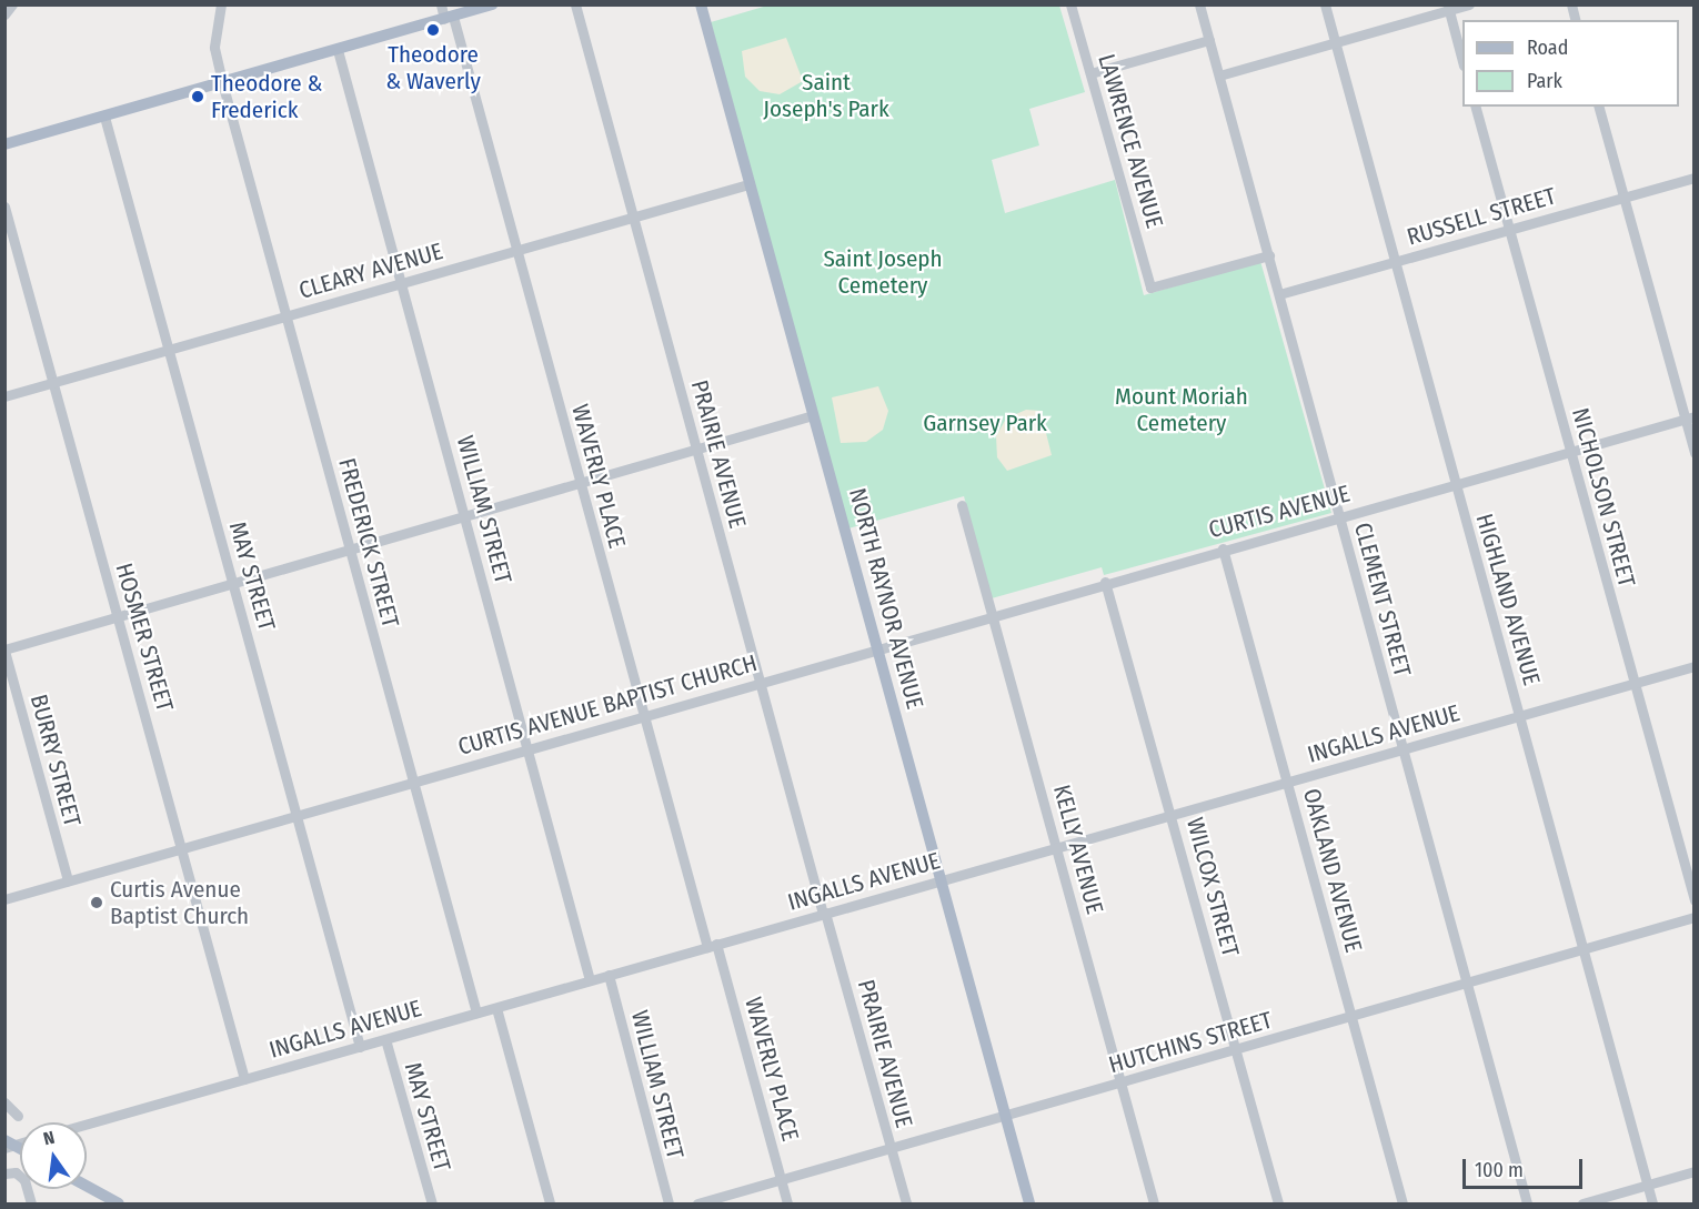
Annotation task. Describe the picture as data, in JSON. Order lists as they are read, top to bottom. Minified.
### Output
{"streets":{"main road":["NORTH RAYNOR AVENUE"],"street":["LAWRENCE AVENUE","RUSSELL STREET","CLEARY AVENUE","PRAIRIE AVENUE","WAVERLY PLACE","NICHOLSON STREET","WILLIAM STREET","CURTIS AVENUE","FREDERICK STREET","MAY STREET","CLEMENT STREET","HIGHLAND AVENUE","HOSMER STREET","CURTIS AVENUE BAPTIST CHURCH","INGALLS AVENUE","BURRY STREET","KELLY AVENUE","OAKLAND AVENUE","WILCOX STREET","HUTCHINS STREET"]},"crossings":[["LAWRENCE AVENUE","CLEMENT STREET"],["RUSSELL STREET","NICHOLSON STREET"],["RUSSELL STREET","CLEMENT STREET"],["RUSSELL STREET","HIGHLAND AVENUE"],["CLEARY AVENUE","PRAIRIE AVENUE"],["CLEARY AVENUE","WAVERLY PLACE"],["CLEARY AVENUE","WILLIAM STREET"],["CLEARY AVENUE","FREDERICK STREET"],["CLEARY AVENUE","MAY STREET"],["CLEARY AVENUE","NORTH RAYNOR AVENUE"],["CLEARY AVENUE","HOSMER STREET"],["PRAIRIE AVENUE","CURTIS AVENUE BAPTIST CHURCH"],["PRAIRIE AVENUE","INGALLS AVENUE"],["PRAIRIE AVENUE","HUTCHINS STREET"],["WAVERLY PLACE","CURTIS AVENUE BAPTIST CHURCH"],["WAVERLY PLACE","INGALLS AVENUE"],["WAVERLY PLACE","HUTCHINS STREET"],["NICHOLSON STREET","CURTIS AVENUE"],["NICHOLSON STREET","INGALLS AVENUE"],["WILLIAM STREET","CURTIS AVENUE BAPTIST CHURCH"],["WILLIAM STREET","INGALLS AVENUE"],["CURTIS AVENUE","NORTH RAYNOR AVENUE"],["CURTIS AVENUE","CLEMENT STREET"],["CURTIS AVENUE","HIGHLAND AVENUE"],["CURTIS AVENUE","CURTIS AVENUE BAPTIST CHURCH"],["CURTIS AVENUE","KELLY AVENUE"],["CURTIS AVENUE","OAKLAND AVENUE"],["CURTIS AVENUE","WILCOX STREET"],["FREDERICK STREET","CURTIS AVENUE BAPTIST CHURCH"],["FREDERICK STREET","INGALLS AVENUE"],["MAY STREET","CURTIS AVENUE BAPTIST CHURCH"],["MAY STREET","INGALLS AVENUE"],["NORTH RAYNOR AVENUE","CURTIS AVENUE BAPTIST CHURCH"],["NORTH RAYNOR AVENUE","INGALLS AVENUE"],["NORTH RAYNOR AVENUE","HUTCHINS STREET"],["CLEMENT STREET","INGALLS AVENUE"],["CLEMENT STREET","HUTCHINS STREET"],["HIGHLAND AVENUE","INGALLS AVENUE"],["HIGHLAND AVENUE","HUTCHINS STREET"],["HOSMER STREET","CURTIS AVENUE BAPTIST CHURCH"],["HOSMER STREET","INGALLS AVENUE"],["CURTIS AVENUE BAPTIST CHURCH","BURRY STREET"],["INGALLS AVENUE","KELLY AVENUE"],["INGALLS AVENUE","OAKLAND AVENUE"],["INGALLS AVENUE","WILCOX STREET"],["KELLY AVENUE","HUTCHINS STREET"],["OAKLAND AVENUE","HUTCHINS STREET"],["WILCOX STREET","HUTCHINS STREET"]],"parks":["Saint Joseph's Park","Saint Joseph Cemetery","Mount Moriah Cemetery","Garnsey Park"],"places":["Theodore & Waverly","Theodore & Frederick","Curtis Avenue Baptist Church"],"legend":["Road","Park"],"scale_bar":"100 m","north":"top"}
